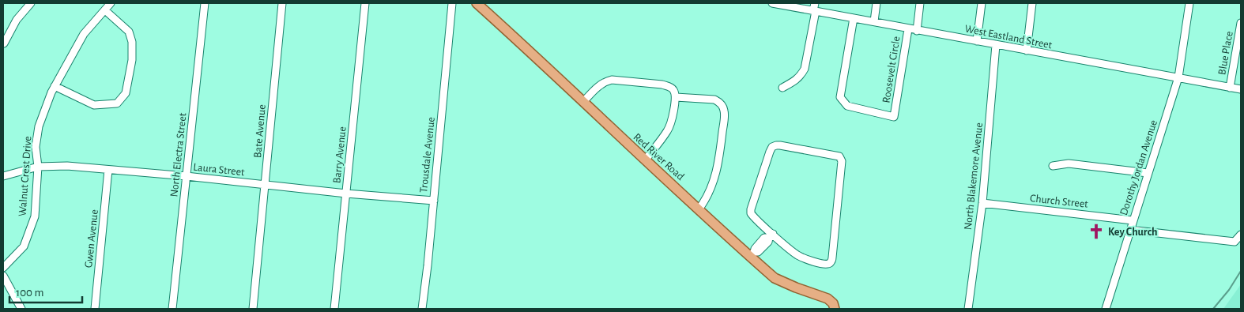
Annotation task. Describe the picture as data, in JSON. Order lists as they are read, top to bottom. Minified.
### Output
{"streets":{"main road":["Red River Road"],"street":["West Eastland Street","Blue Place","Roosevelt Circle","Bate Avenue","North Electra Street","Barry Avenue","Trousdale Avenue","Dorothy Jordan Avenue","Laura Street","Walnut Crest Drive","North Blakemore Avenue","Church Street","Gwen Avenue"]},"crossings":[["West Eastland Street","Blue Place"],["West Eastland Street","Roosevelt Circle"],["West Eastland Street","Dorothy Jordan Avenue"],["West Eastland Street","North Blakemore Avenue"],["Bate Avenue","Laura Street"],["North Electra Street","Laura Street"],["Barry Avenue","Laura Street"],["Trousdale Avenue","Laura Street"],["Dorothy Jordan Avenue","Church Street"],["Laura Street","Walnut Crest Drive"],["Laura Street","Gwen Avenue"],["North Blakemore Avenue","Church Street"]],"places":{"church":["Key Church"]},"scale_bar":"100 m"}
